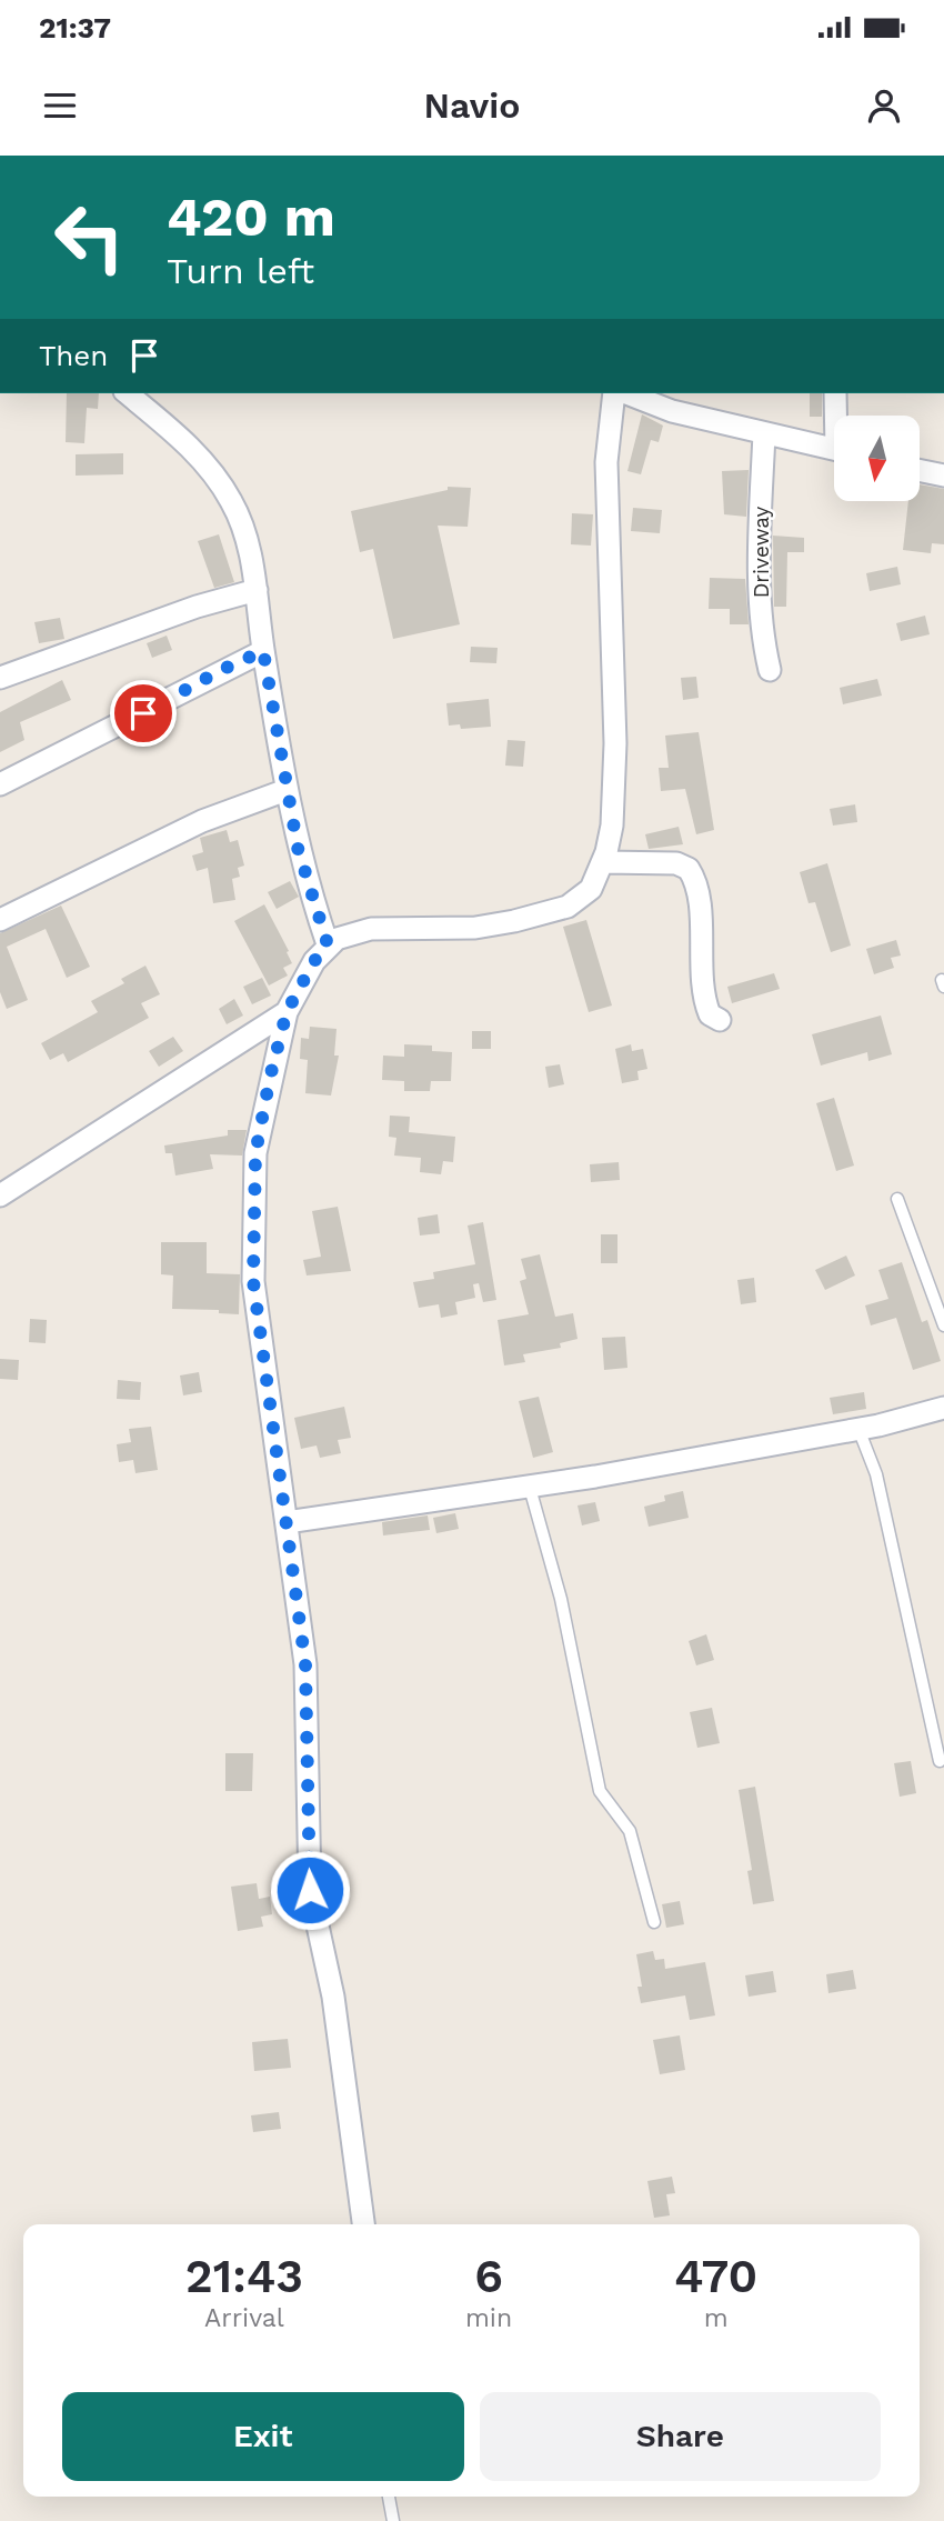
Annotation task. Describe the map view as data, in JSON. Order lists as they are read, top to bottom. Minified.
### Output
{"streets":{"street":["Driveway"]},"north":"bottom","page":{"status":"21:37","header":"Navio","turn":["420 m","Turn left"],"then":"Then","eta":["21:43","Arrival","6","min","470","m"],"buttons":["Exit","Share"]}}
